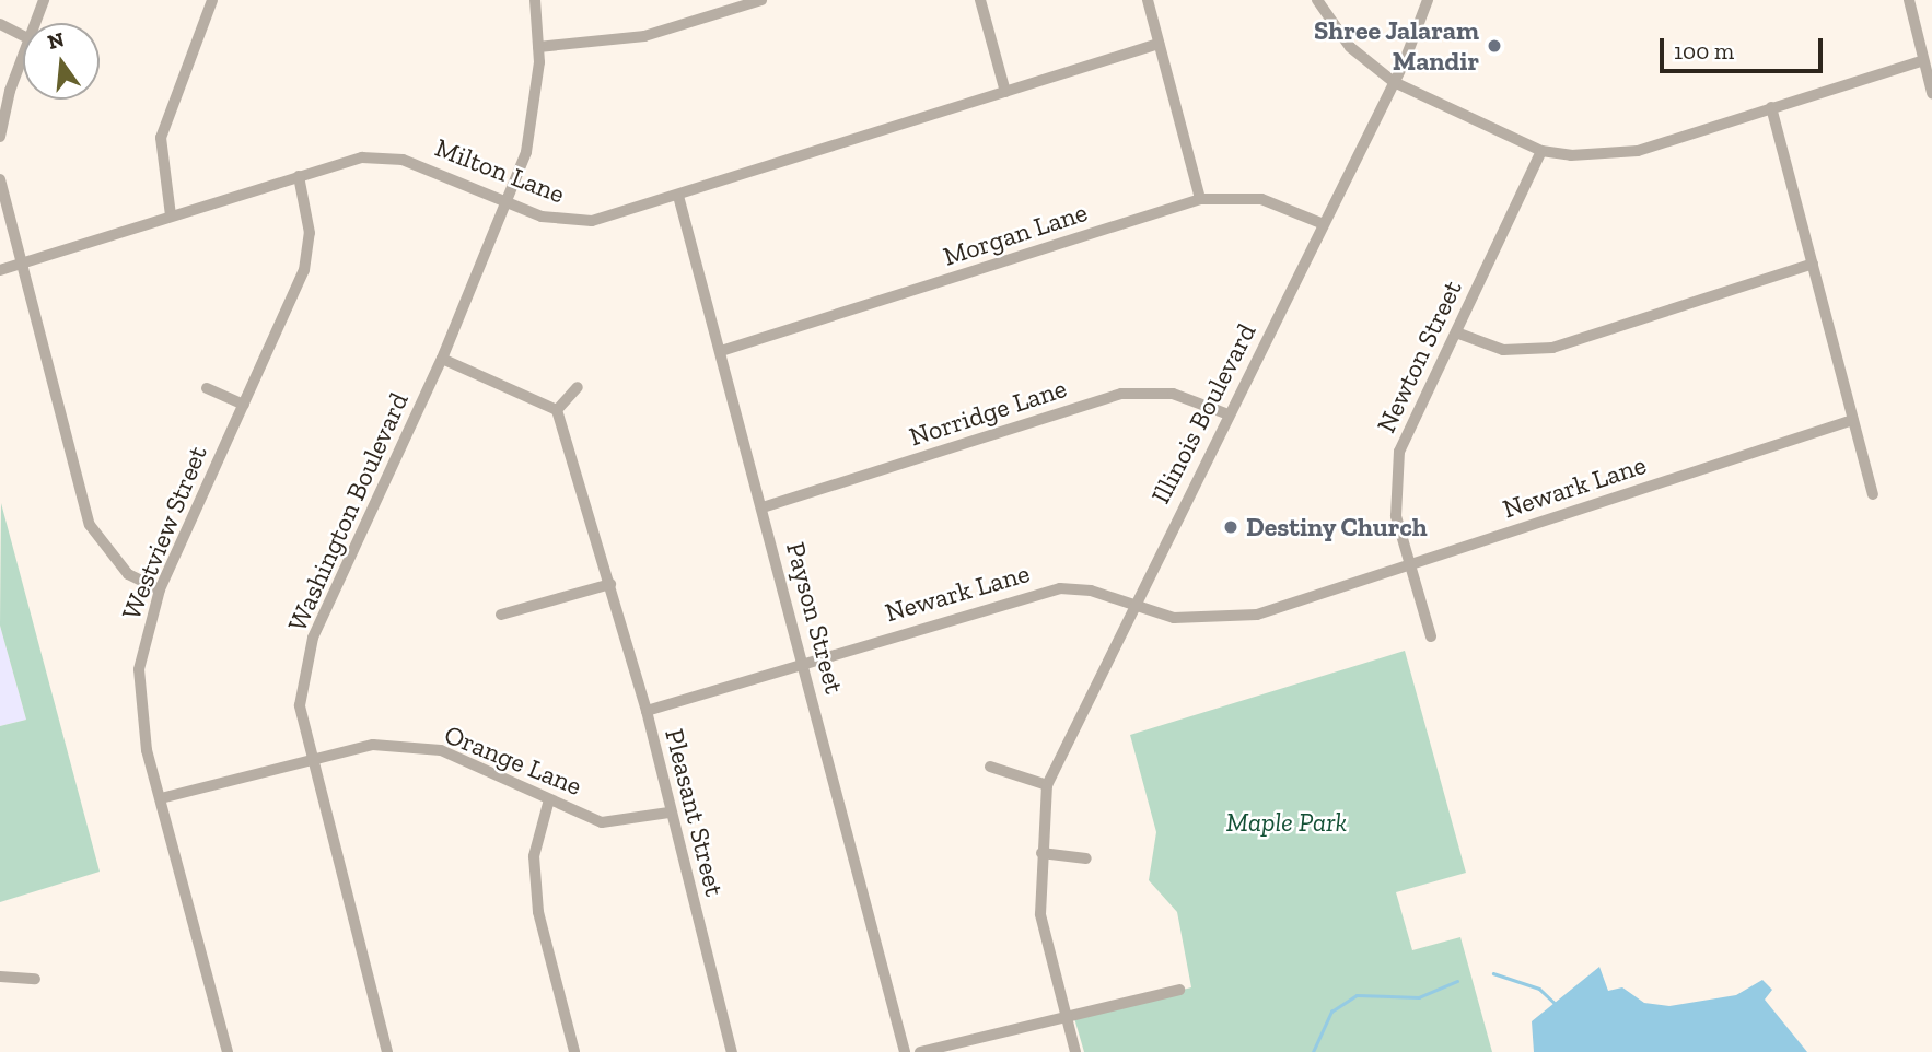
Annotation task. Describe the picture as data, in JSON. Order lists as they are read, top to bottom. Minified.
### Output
{"streets":{"street":["Milton Lane","Morgan Lane","Newton Street","Norridge Lane","Illinois Boulevard","Newark Lane","Washington Boulevard","Westview Street","Payson Street","Orange Lane","Pleasant Street"]},"crossings":[["Milton Lane","Washington Boulevard"],["Milton Lane","Westview Street"],["Milton Lane","Payson Street"],["Morgan Lane","Illinois Boulevard"],["Morgan Lane","Payson Street"],["Newton Street","Newark Lane"],["Norridge Lane","Illinois Boulevard"],["Norridge Lane","Payson Street"],["Illinois Boulevard","Newark Lane"],["Newark Lane","Payson Street"],["Newark Lane","Pleasant Street"],["Washington Boulevard","Orange Lane"],["Westview Street","Orange Lane"],["Orange Lane","Pleasant Street"]],"parks":["Maple Park"],"places":["Shree Jalaram Mandir","Destiny Church"],"scale_bar":"100 m","north":"top"}
